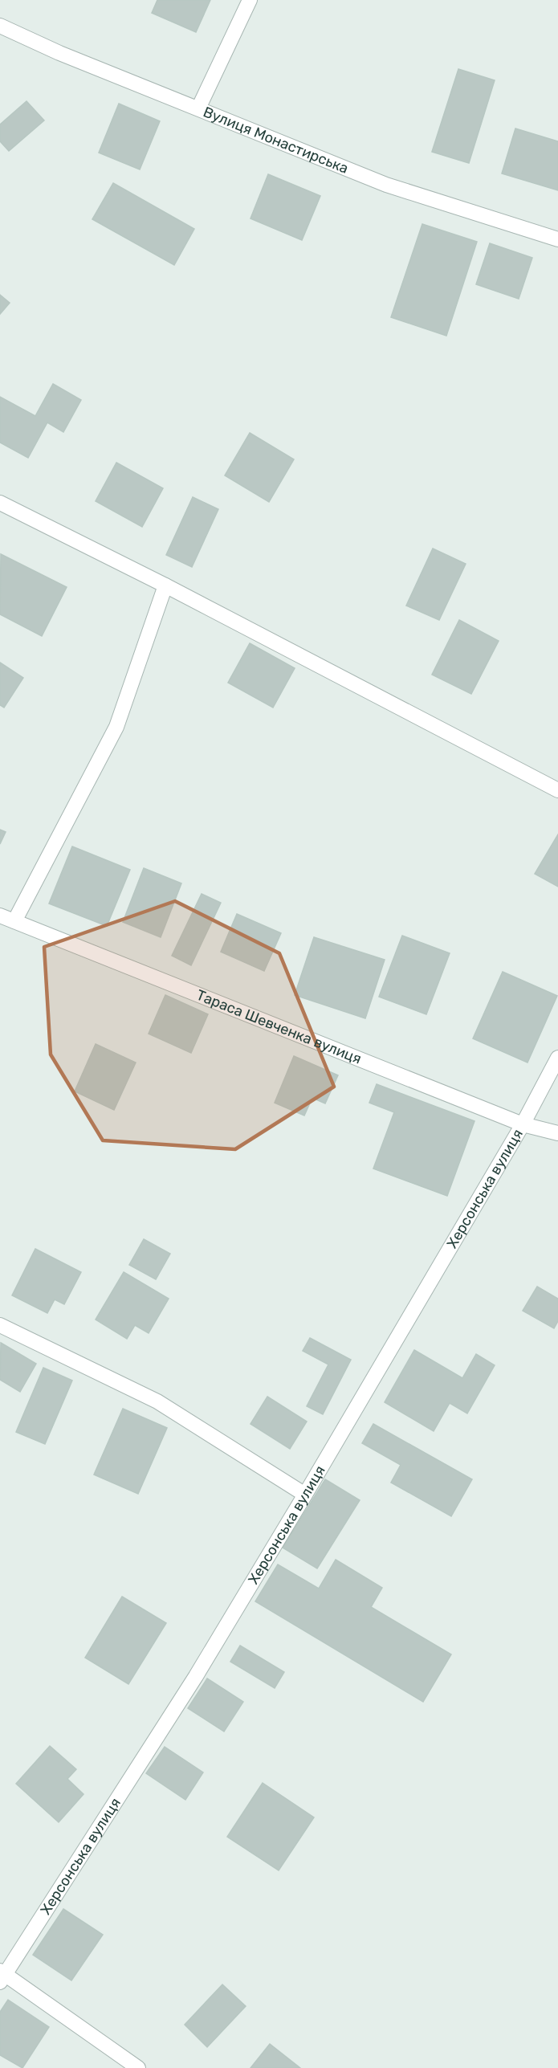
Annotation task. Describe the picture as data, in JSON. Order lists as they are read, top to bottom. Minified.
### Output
{"streets":{"street":["Вулиця Монастирська","Тараса Шевченка вулиця","Херсонська вулиця"]},"crossings":[["Тараса Шевченка вулиця","Херсонська вулиця"]]}
